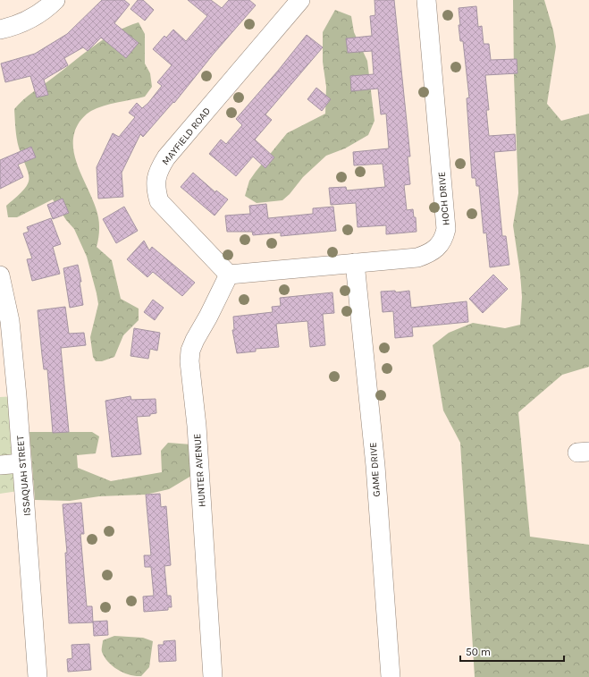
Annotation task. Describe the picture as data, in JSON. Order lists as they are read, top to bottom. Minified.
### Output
{"streets":{"street":["MAYFIELD ROAD","HOCH DRIVE","GAME DRIVE","HUNTER AVENUE","ISSAQUAH STREET"]},"crossings":[["MAYFIELD ROAD","HOCH DRIVE"],["MAYFIELD ROAD","HUNTER AVENUE"],["HOCH DRIVE","GAME DRIVE"],["HOCH DRIVE","HUNTER AVENUE"]],"scale_bar":"50 m"}
